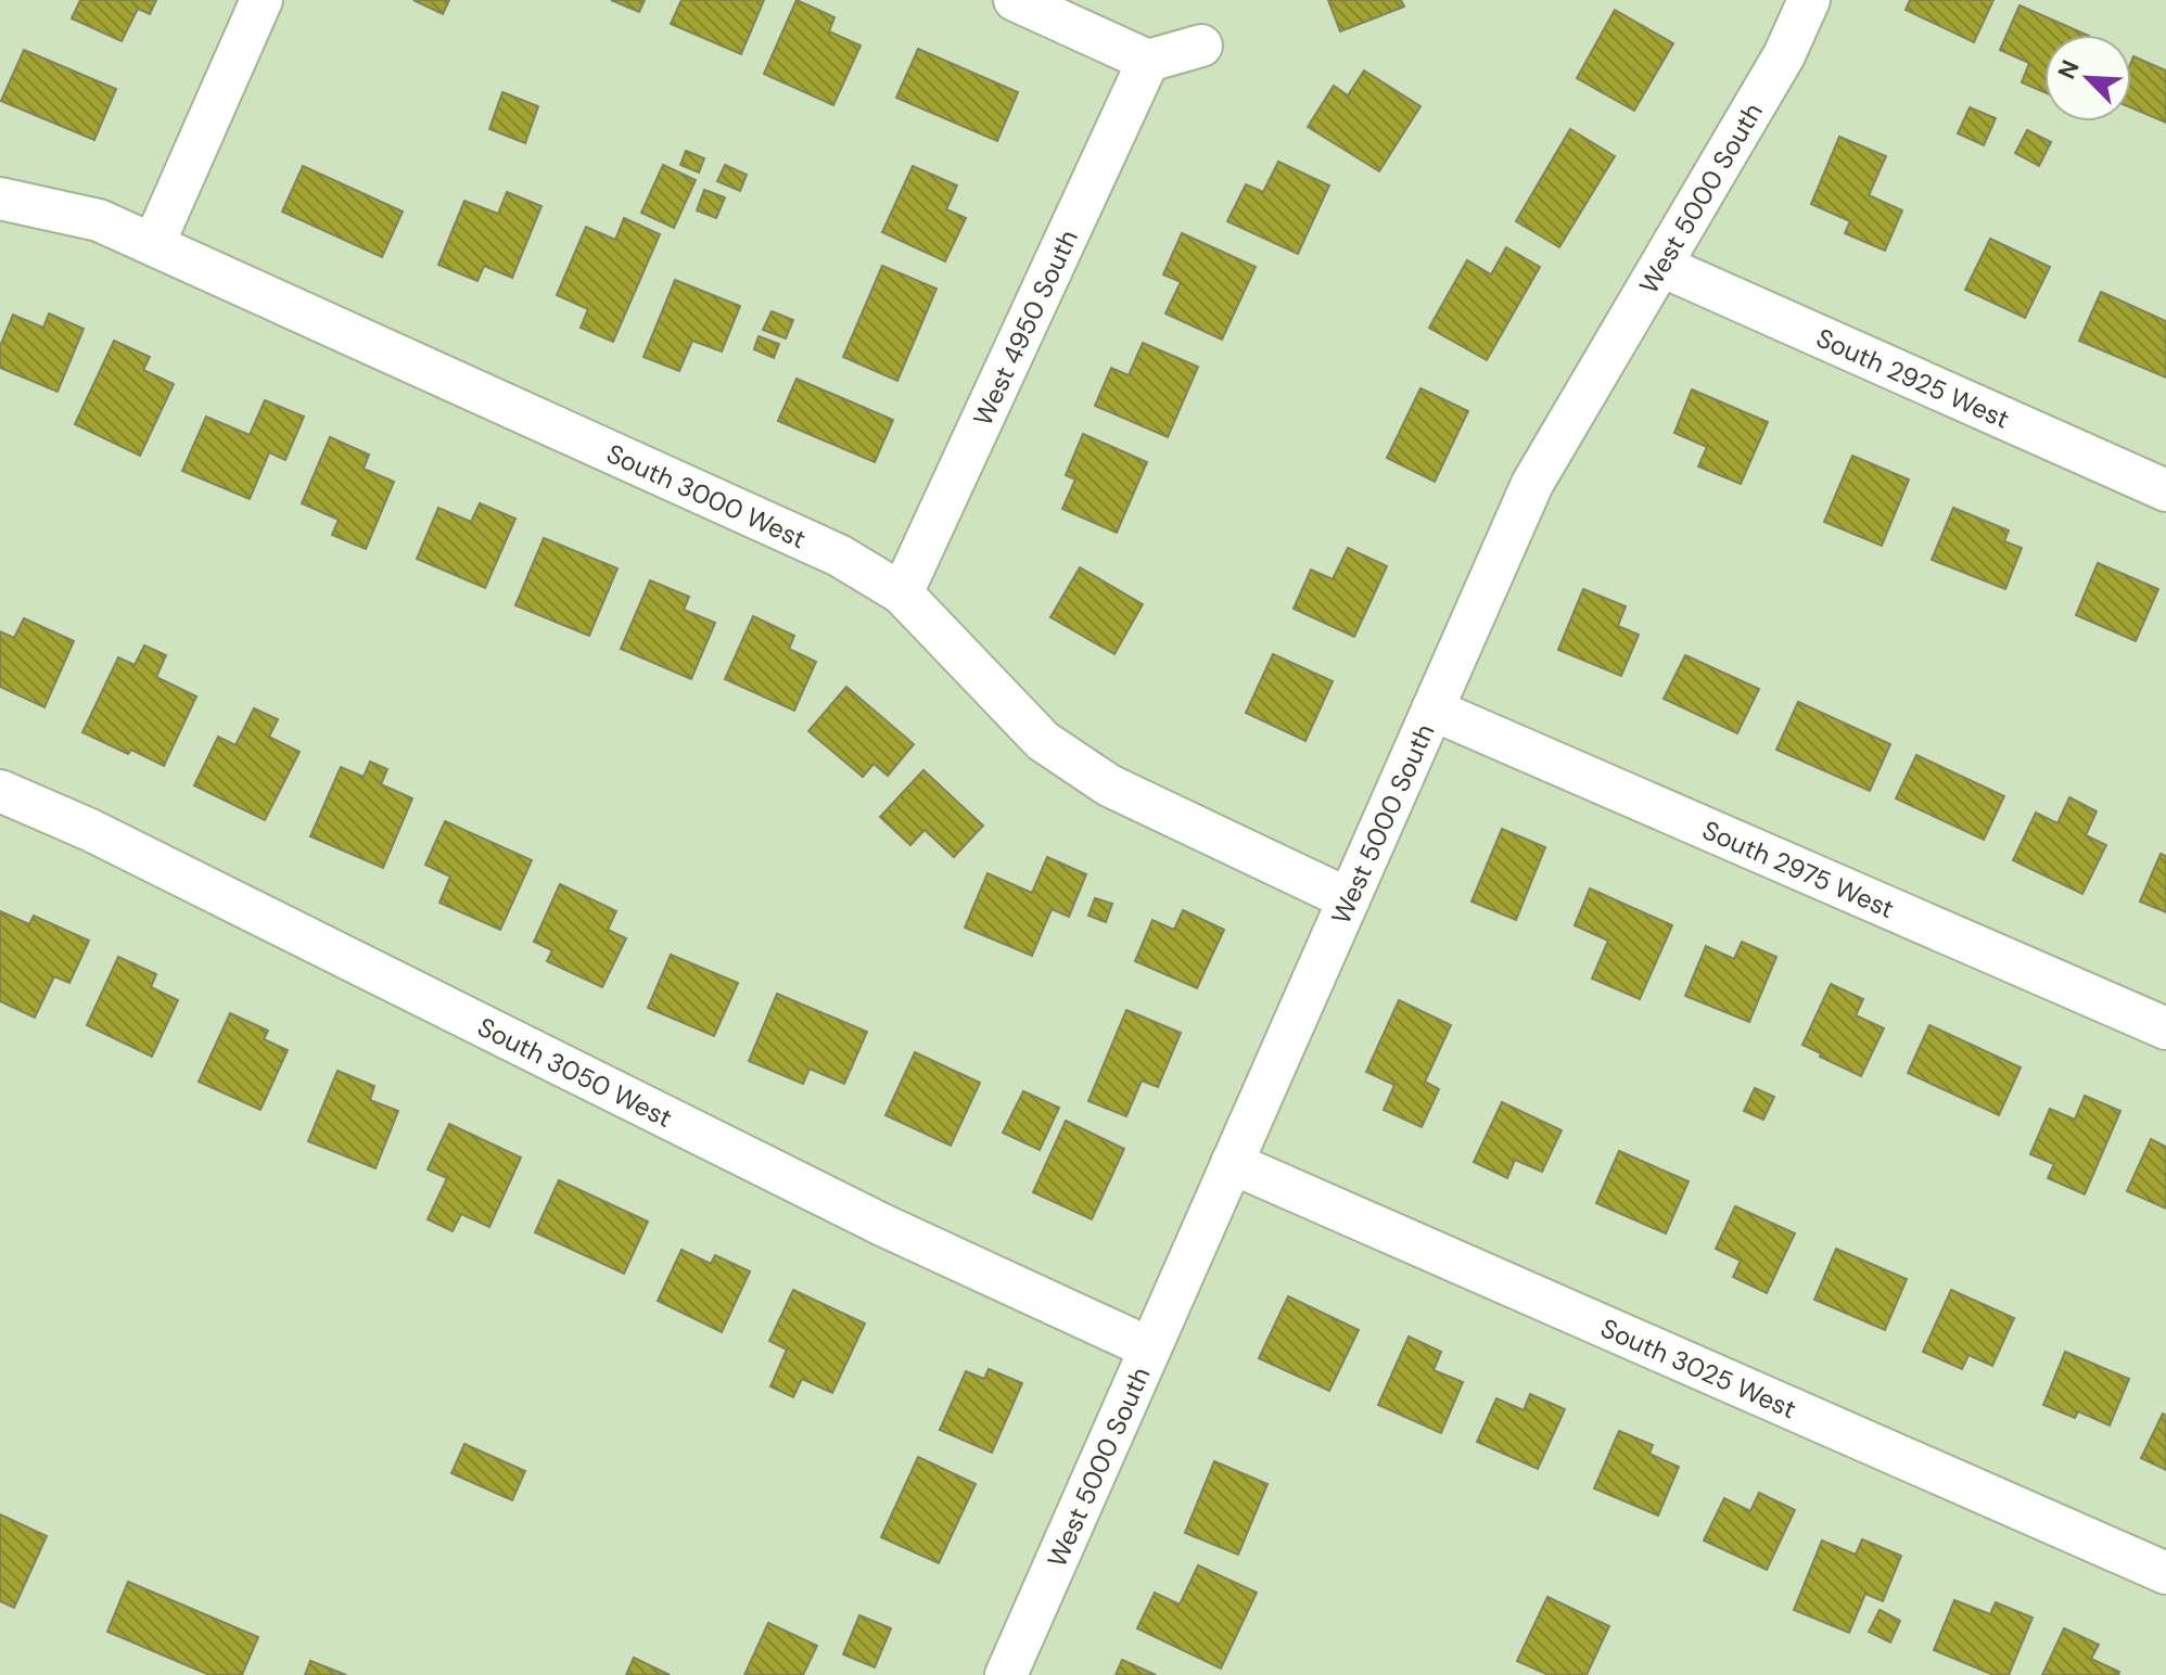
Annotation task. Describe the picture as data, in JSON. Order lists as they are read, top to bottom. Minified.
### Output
{"streets":{"street":["West 5000 South","West 4950 South","South 2925 West","South 3000 West","South 2975 West","South 3050 West","South 3025 West"]},"crossings":[["West 5000 South","South 2925 West"],["West 5000 South","South 3000 West"],["West 5000 South","South 2975 West"],["West 5000 South","South 3050 West"],["West 5000 South","South 3025 West"],["West 4950 South","South 3000 West"]],"north":"top left"}
